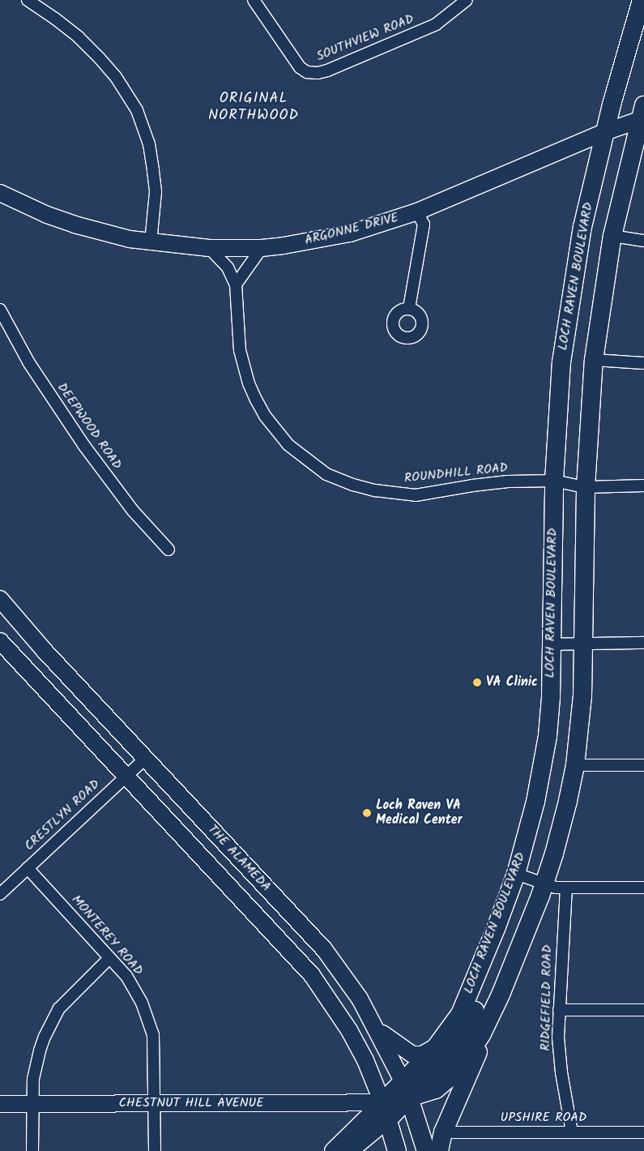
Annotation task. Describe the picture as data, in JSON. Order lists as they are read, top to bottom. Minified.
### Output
{"streets":{"main road":["ARGONNE DRIVE","LOCH RAVEN BOULEVARD","THE ALAMEDA","CHESTNUT HILL AVENUE"],"street":["SOUTHVIEW ROAD","DEEPWOOD ROAD","ROUNDHILL ROAD","CRESTLYN ROAD","MONTEREY ROAD","RIDGEFIELD ROAD","UPSHIRE ROAD"]},"crossings":[["ARGONNE DRIVE","LOCH RAVEN BOULEVARD"],["ARGONNE DRIVE","ROUNDHILL ROAD"],["LOCH RAVEN BOULEVARD","ROUNDHILL ROAD"],["LOCH RAVEN BOULEVARD","THE ALAMEDA"],["LOCH RAVEN BOULEVARD","CHESTNUT HILL AVENUE"],["CRESTLYN ROAD","THE ALAMEDA"],["CRESTLYN ROAD","MONTEREY ROAD"],["THE ALAMEDA","CHESTNUT HILL AVENUE"],["MONTEREY ROAD","CHESTNUT HILL AVENUE"],["RIDGEFIELD ROAD","UPSHIRE ROAD"]],"districts":["ORIGINAL NORTHWOOD"],"places":["VA Clinic","Loch Raven VA Medical Center"]}
